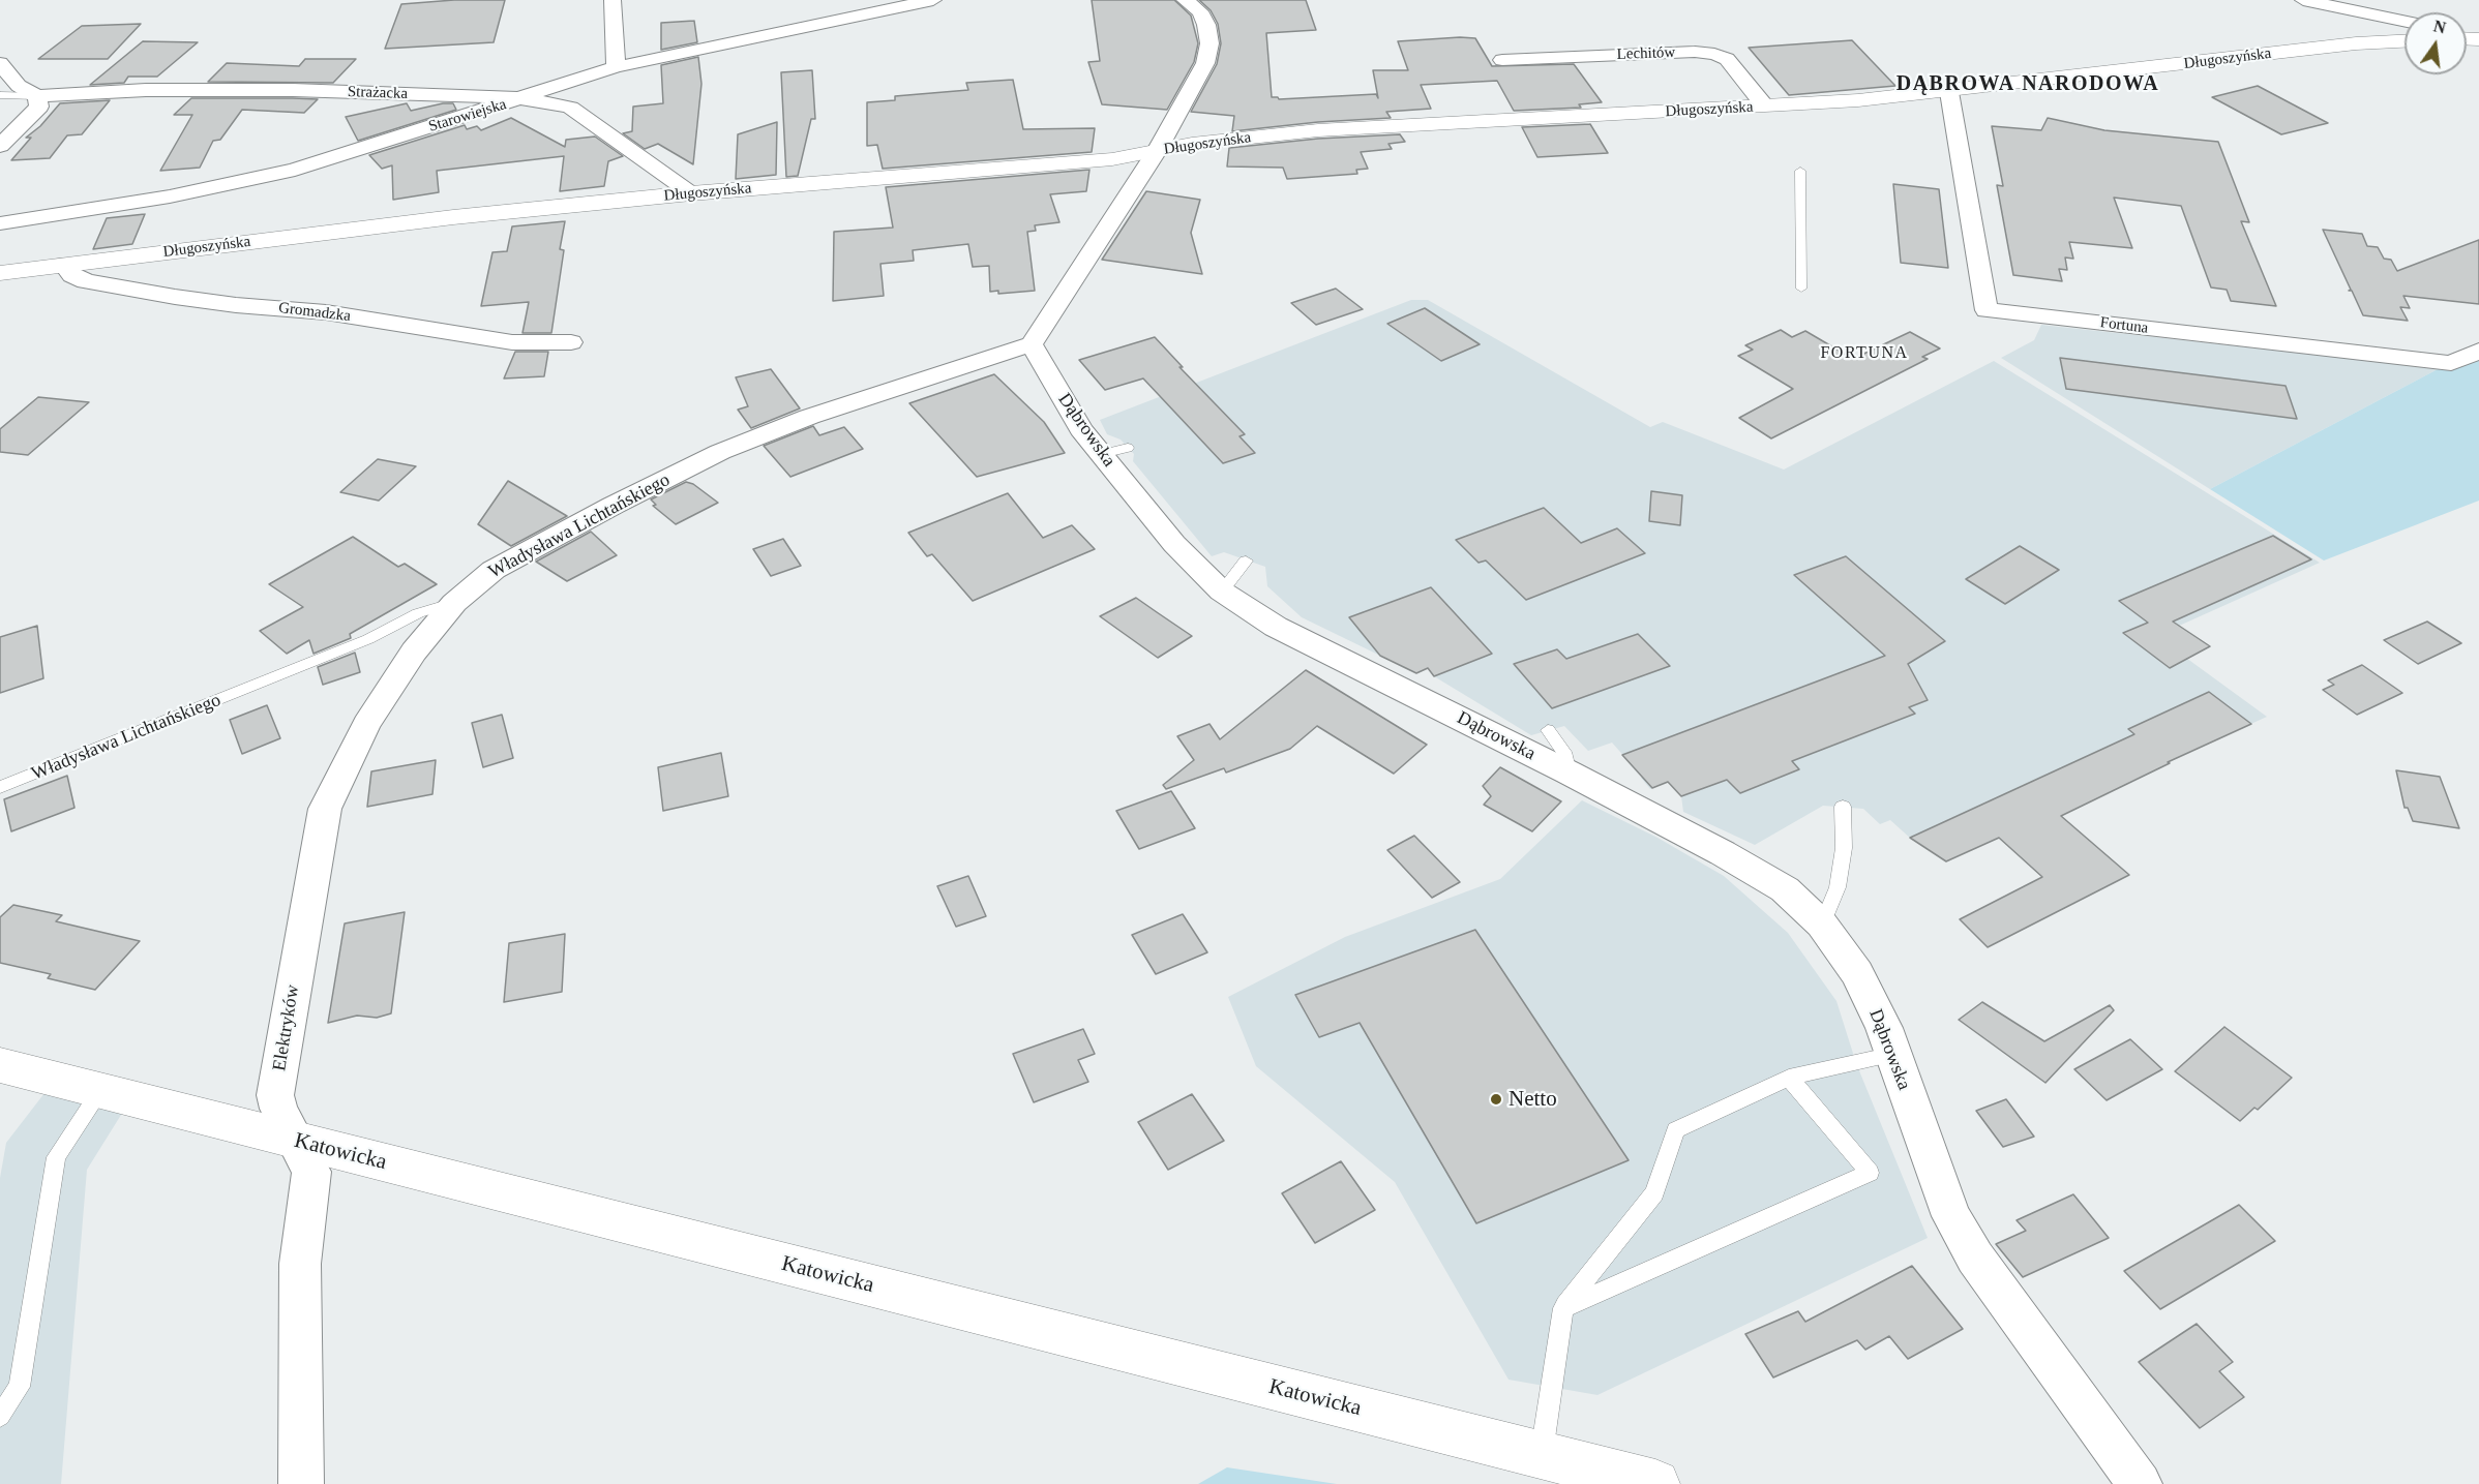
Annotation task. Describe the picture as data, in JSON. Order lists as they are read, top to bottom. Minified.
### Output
{"streets":{"street":["Lechitów","Długoszyńska","Strażacka","Starowiejska","Gromadzka","Fortuna","Dąbrowska","Władysława Lichtańskiego","Elektryków","Katowicka"]},"crossings":[["Lechitów","Długoszyńska"],["Długoszyńska","Strażacka"],["Długoszyńska","Gromadzka"],["Długoszyńska","Fortuna"],["Strażacka","Starowiejska"],["Dąbrowska","Władysława Lichtańskiego"],["Władysława Lichtańskiego","Elektryków"],["Elektryków","Katowicka"]],"districts":["DĄBROWA NARODOWA","FORTUNA"],"places":["Netto"],"north":"top"}
